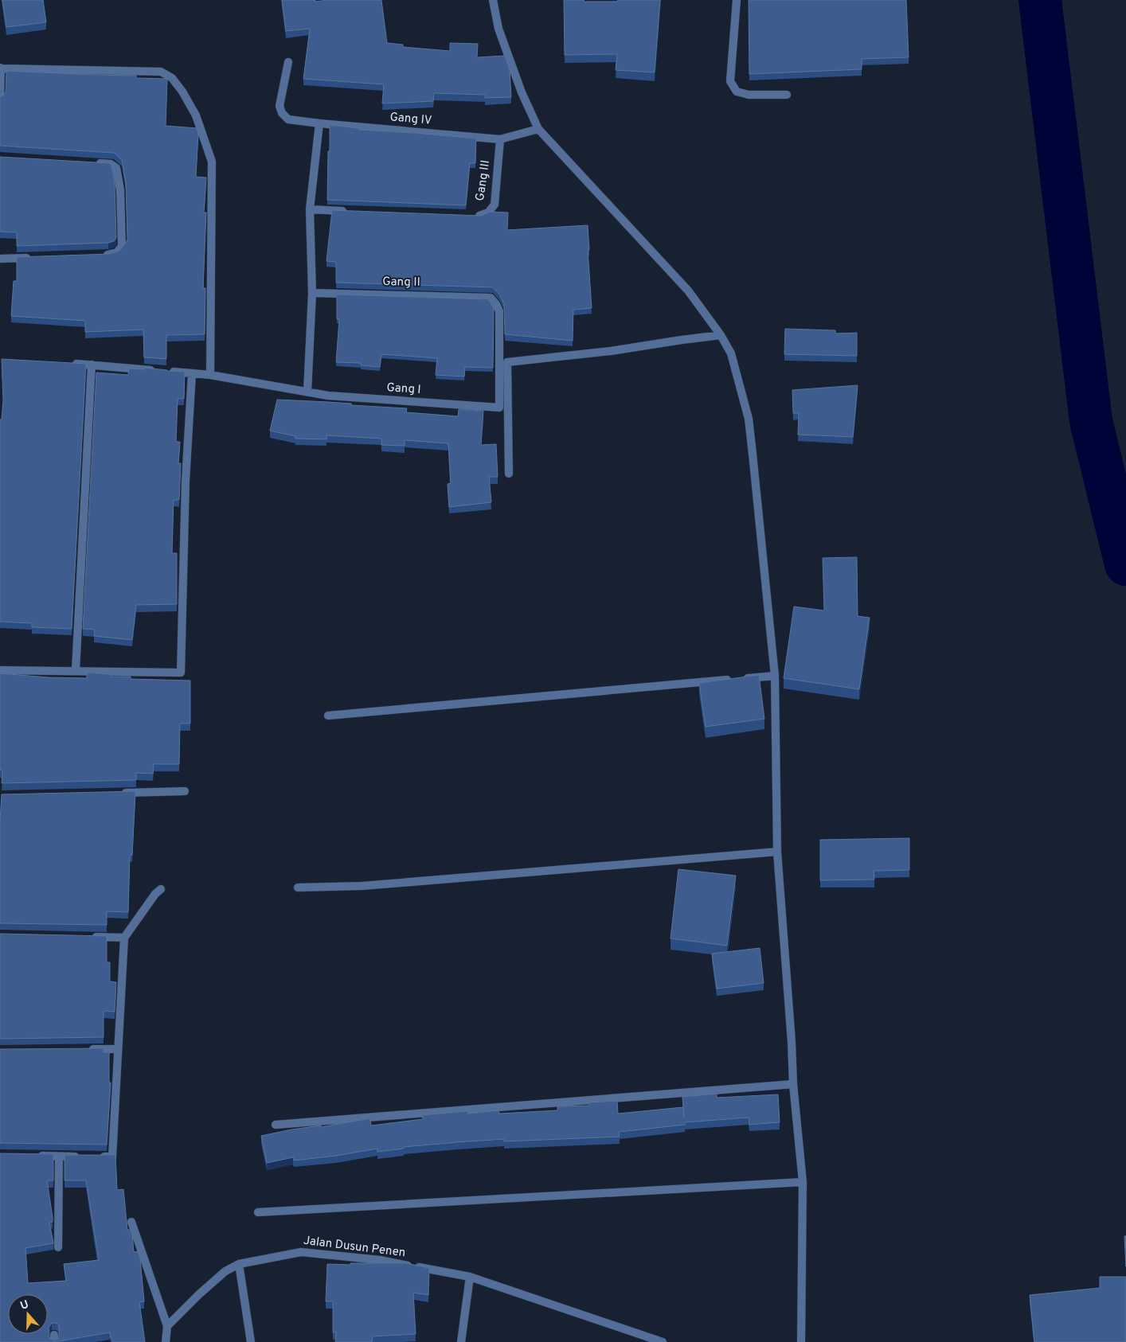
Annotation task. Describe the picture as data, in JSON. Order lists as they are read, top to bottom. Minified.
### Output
{"streets":{"street":["Gang IV","Gang III","Gang II","Gang I","Jalan Dusun Penen"]},"crossings":[["Gang IV","Gang III"],["Gang II","Gang I"]],"north":"top"}
